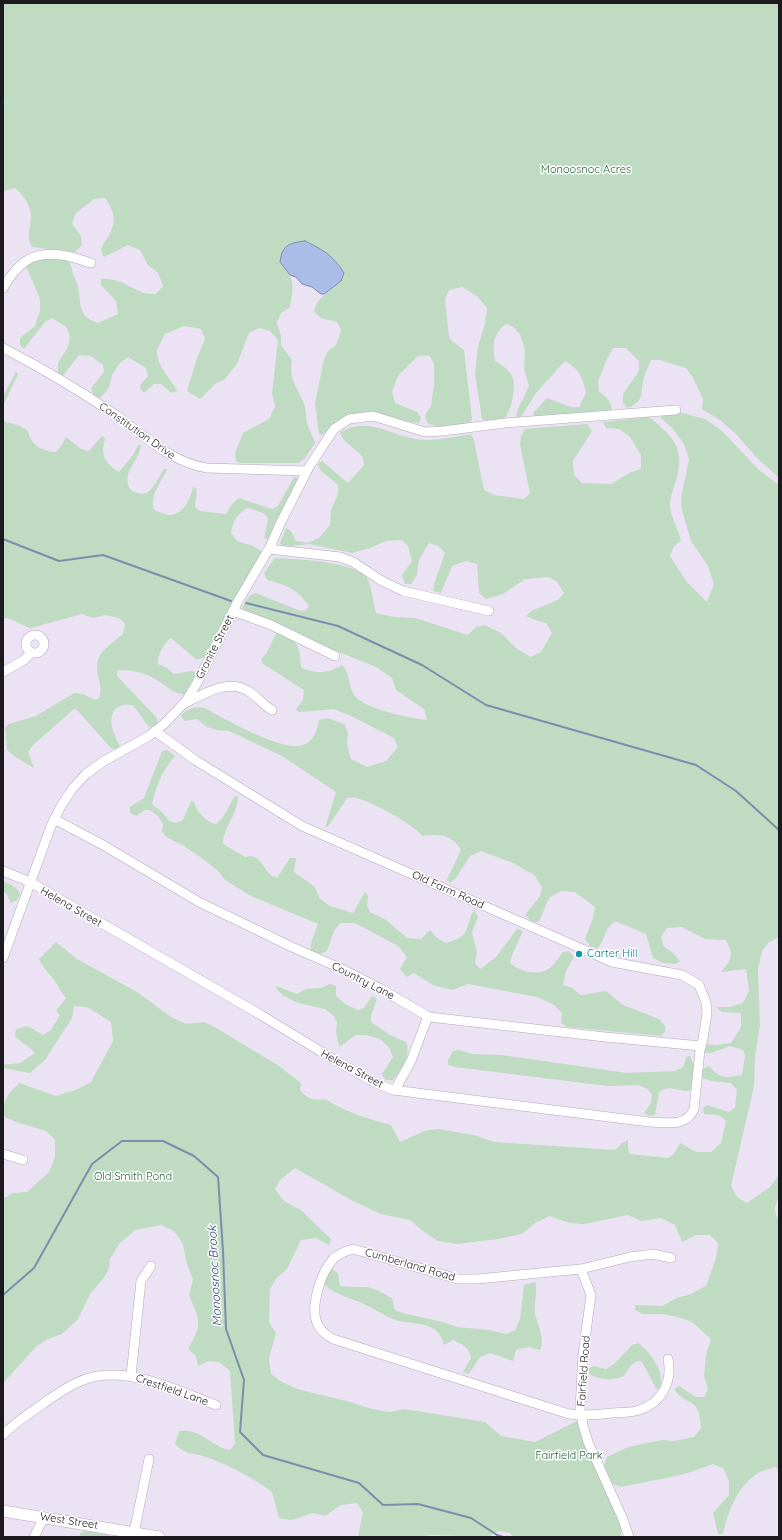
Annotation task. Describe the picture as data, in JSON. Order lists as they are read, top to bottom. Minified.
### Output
{"streets":{"main road":["West Street"],"street":["Constitution Drive","Granite Street","Old Farm Road","Helena Street","Country Lane","Cumberland Road","Fairfield Road","Crestfield Lane"]},"crossings":[["Constitution Drive","Granite Street"],["Granite Street","Old Farm Road"],["Granite Street","Helena Street"],["Granite Street","Country Lane"],["Old Farm Road","Helena Street"],["Old Farm Road","Country Lane"],["Helena Street","Country Lane"],["Cumberland Road","Fairfield Road"]],"water":["Monoosnoc Brook"],"parks":["Monoosnoc Acres","Old Smith Pond","Fairfield Park"],"places":["Carter Hill"]}
